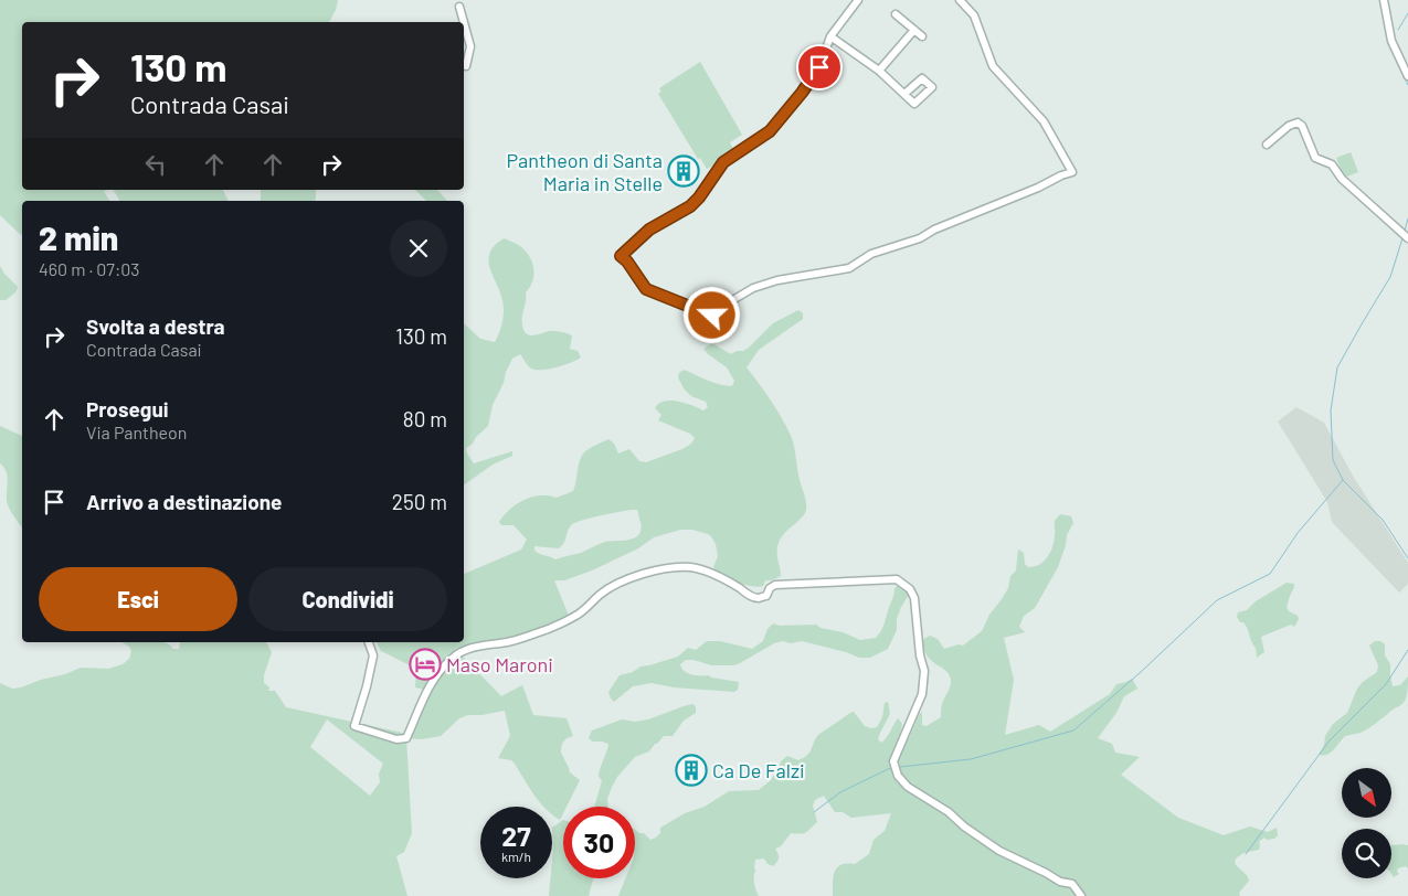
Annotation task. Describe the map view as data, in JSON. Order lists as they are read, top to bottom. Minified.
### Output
{"places":{"building":["Pantheon di Santa Maria in Stelle","Ca De Falzi"],"hotel":["Maso Maroni"]},"north":"bottom right","page":{"turn":["130 m","Contrada Casai"],"heading":["2 min","460 m · 07:03"],"list":[{"name":"Svolta a destra","note":"Contrada Casai","value":"130 m"},{"name":"Prosegui","note":"Via Pantheon","value":"80 m"},{"name":"Arrivo a destinazione","value":"250 m"}],"buttons":["Esci","Condividi"],"speed":"27 km/h","limit":"30"}}
